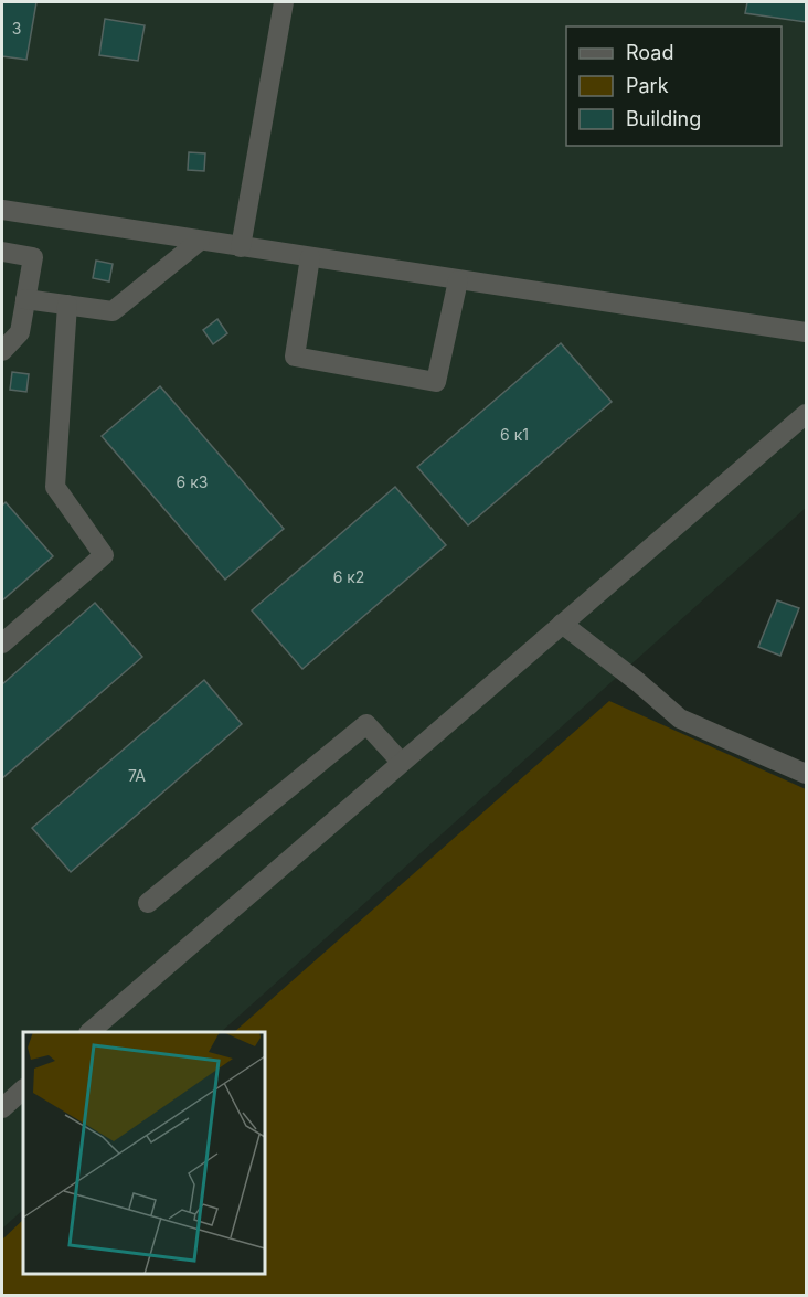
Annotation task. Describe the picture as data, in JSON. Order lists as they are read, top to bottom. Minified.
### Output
{"house_numbers":["3","6 к1","6 к3","6 к2","7А"],"legend":["Road","Park","Building"]}
